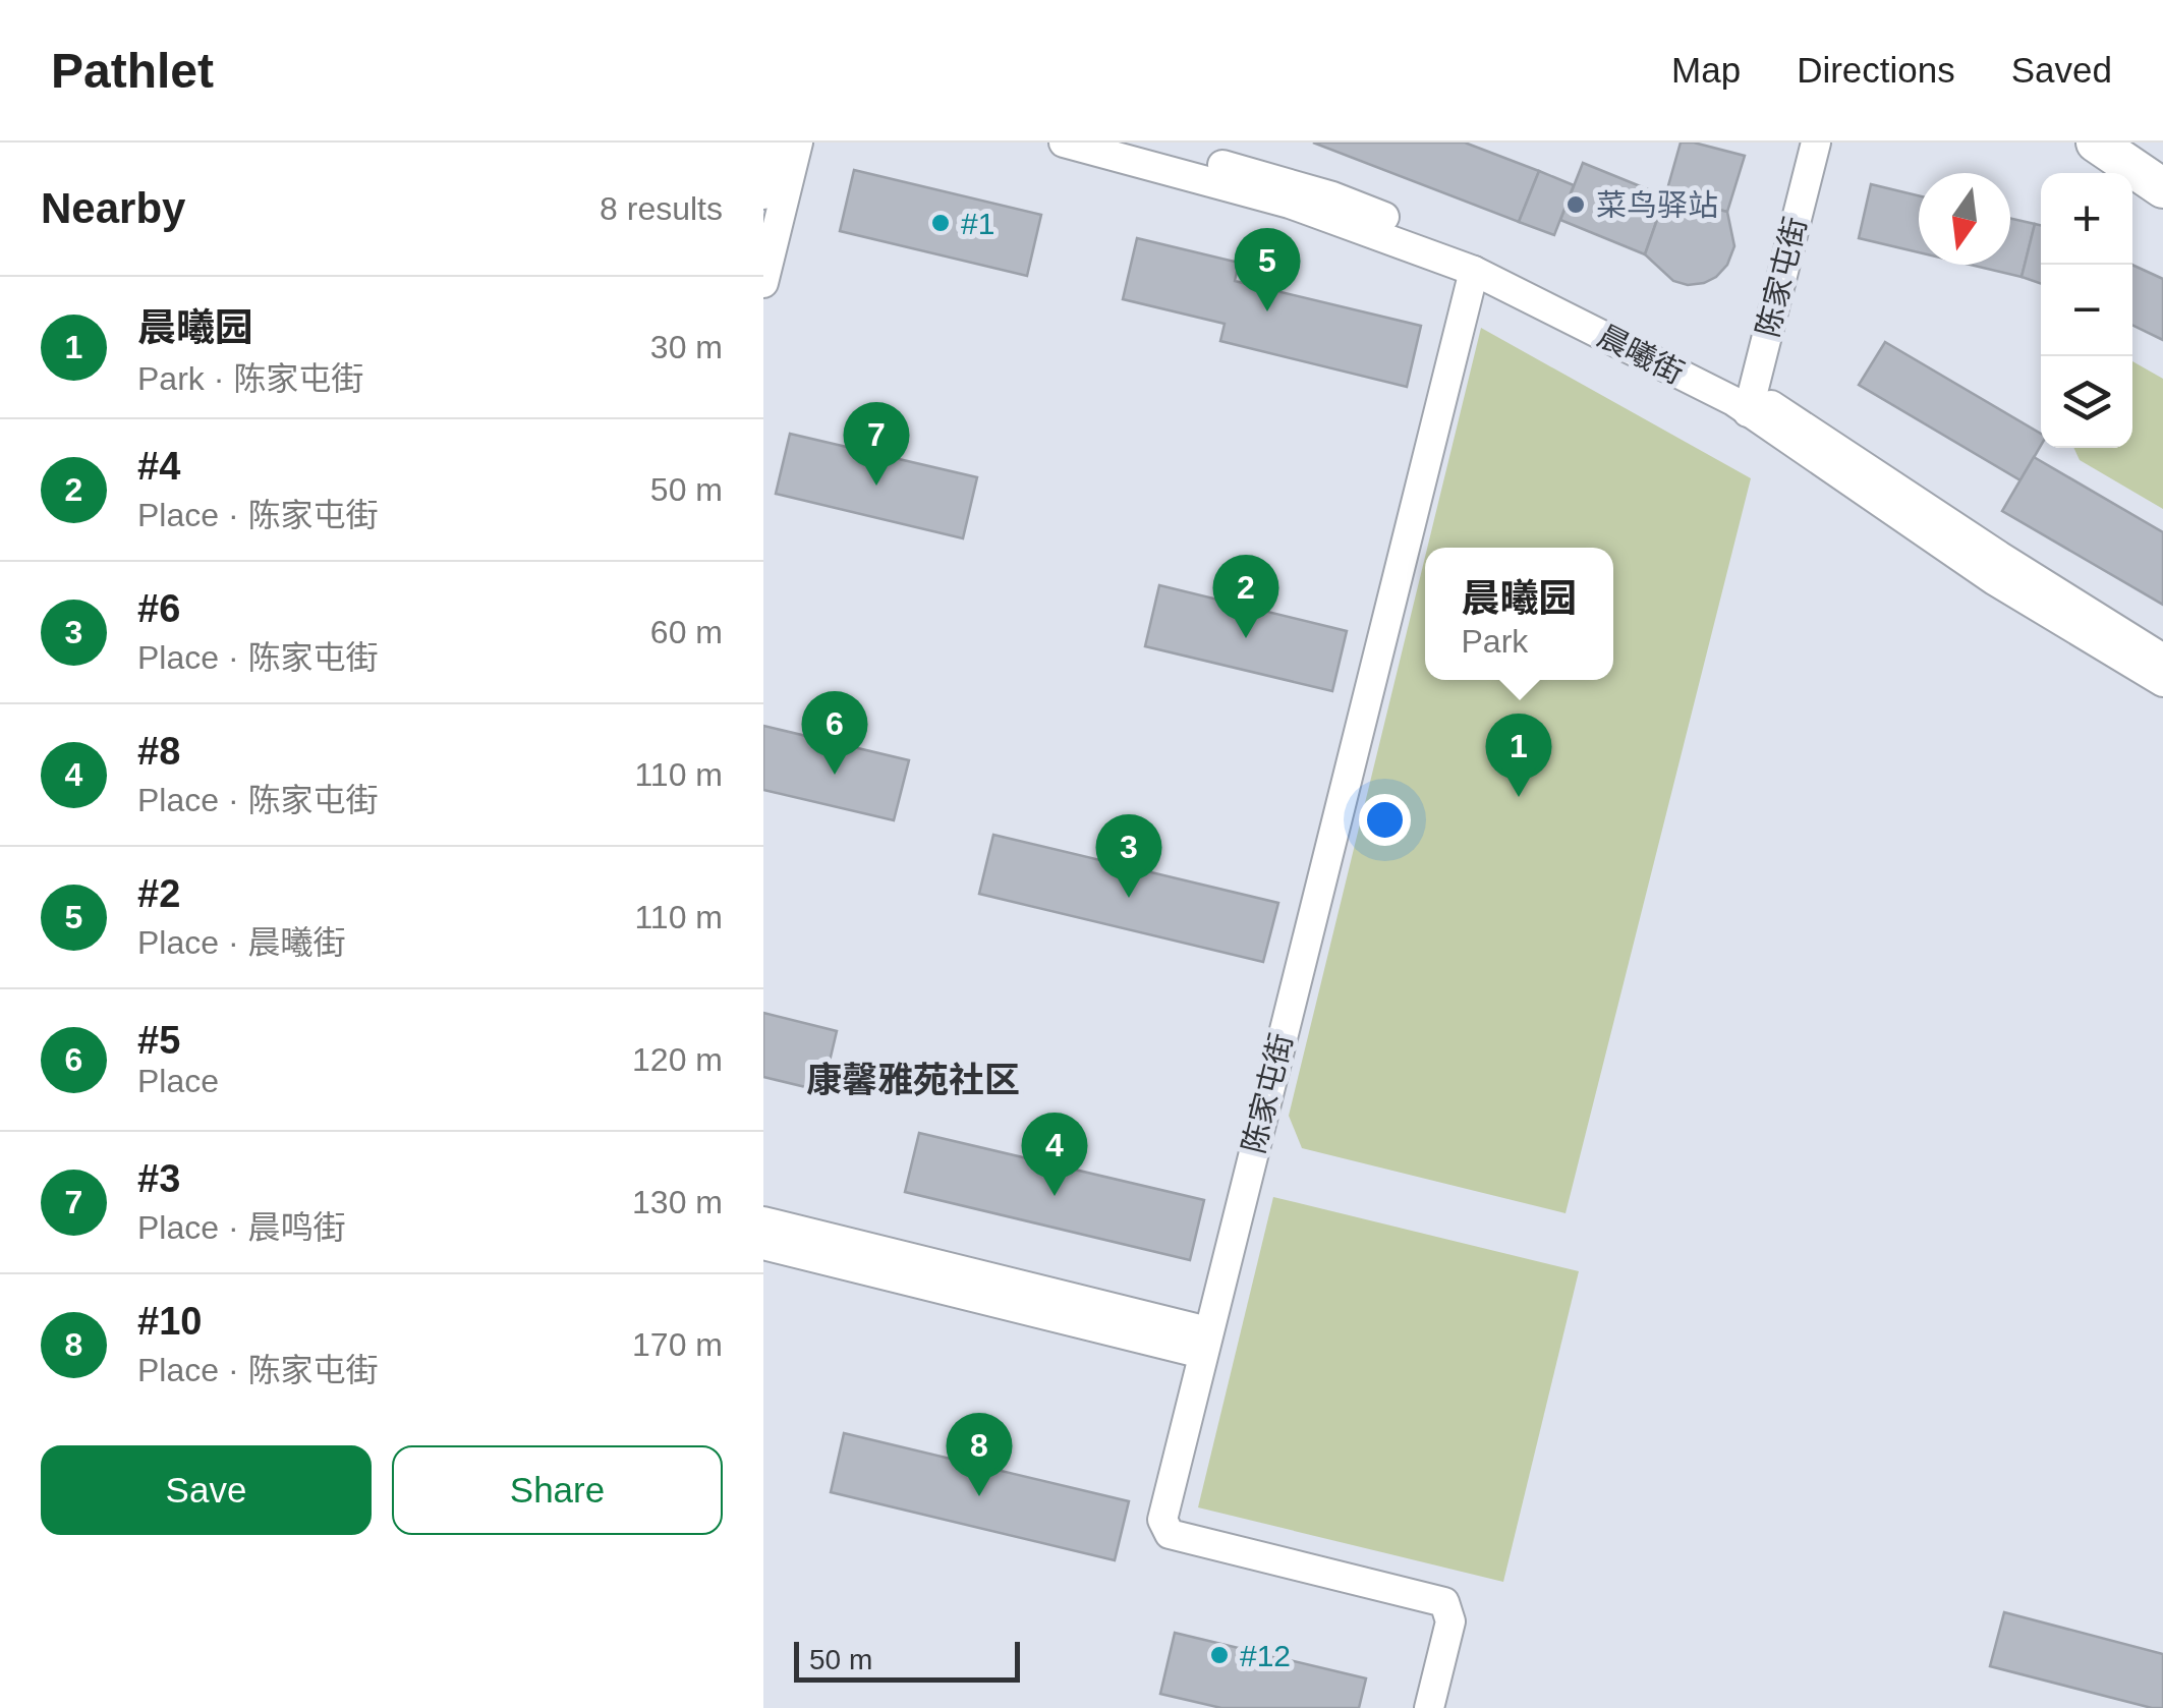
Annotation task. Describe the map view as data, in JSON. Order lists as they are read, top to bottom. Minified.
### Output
{"streets":{"street":["陈家屯街","晨曦街"]},"crossings":[["陈家屯街","晨曦街"]],"districts":["康馨雅苑社区"],"places":["菜鸟驿站","#1","#12"],"scale_bar":"50 m","north":"bottom","page":{"header":"Pathlet","nav":["Map","Directions","Saved"],"heading":["Nearby","8 results"],"map_buttons":["+","−"],"pins":["5","7","2","6","1","3","4","8"],"list":[{"mark":"1","name":"晨曦园","note":"Park · 陈家屯街","value":"30 m"},{"mark":"2","name":"#4","note":"Place · 陈家屯街","value":"50 m"},{"mark":"3","name":"#6","note":"Place · 陈家屯街","value":"60 m"},{"mark":"4","name":"#8","note":"Place · 陈家屯街","value":"110 m"},{"mark":"5","name":"#2","note":"Place · 晨曦街","value":"110 m"},{"mark":"6","name":"#5","note":"Place","value":"120 m"},{"mark":"7","name":"#3","note":"Place · 晨鸣街","value":"130 m"},{"mark":"8","name":"#10","note":"Place · 陈家屯街","value":"170 m"}],"popup":["晨曦园","Park"],"buttons":["Save","Share"],"scale":"50 m"}}
